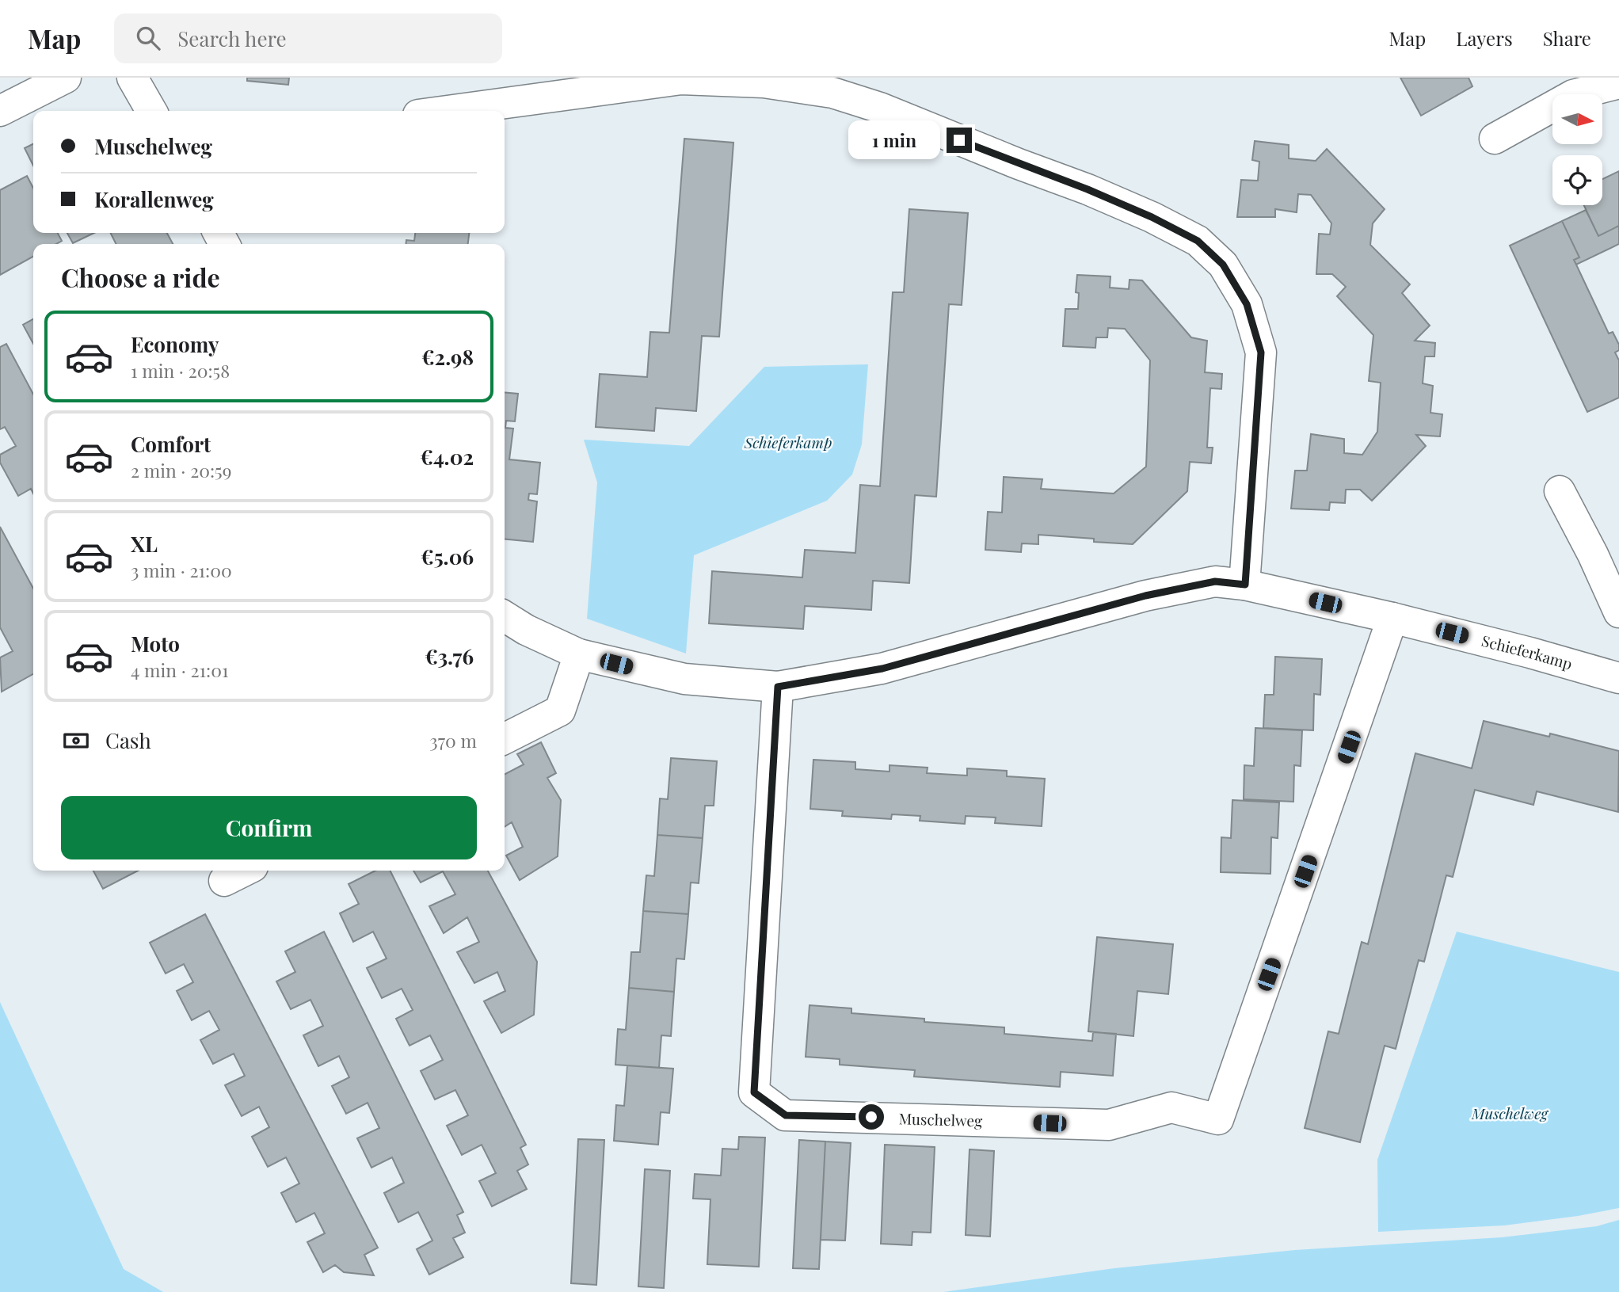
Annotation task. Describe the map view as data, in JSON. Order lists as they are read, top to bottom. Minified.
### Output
{"streets":{"street":["Schieferkamp","Muschelweg"]},"crossings":[["Schieferkamp","Muschelweg"]],"parks":["Schieferkamp","Muschelweg"],"north":"right","page":{"header":"Map","search":"Search here","nav":["Map","Layers","Share"],"banner":["Muschelweg","Korallenweg"],"bubble":"1 min","heading":"Choose a ride","list":[{"name":"Economy","note":"1 min · 20:58","value":"€2.98"},{"name":"Comfort","note":"2 min · 20:59","value":"€4.02"},{"name":"XL","note":"3 min · 21:00","value":"€5.06"},{"name":"Moto","note":"4 min · 21:01","value":"€3.76"}],"pay":["Cash","370 m"],"buttons":"Confirm"}}
